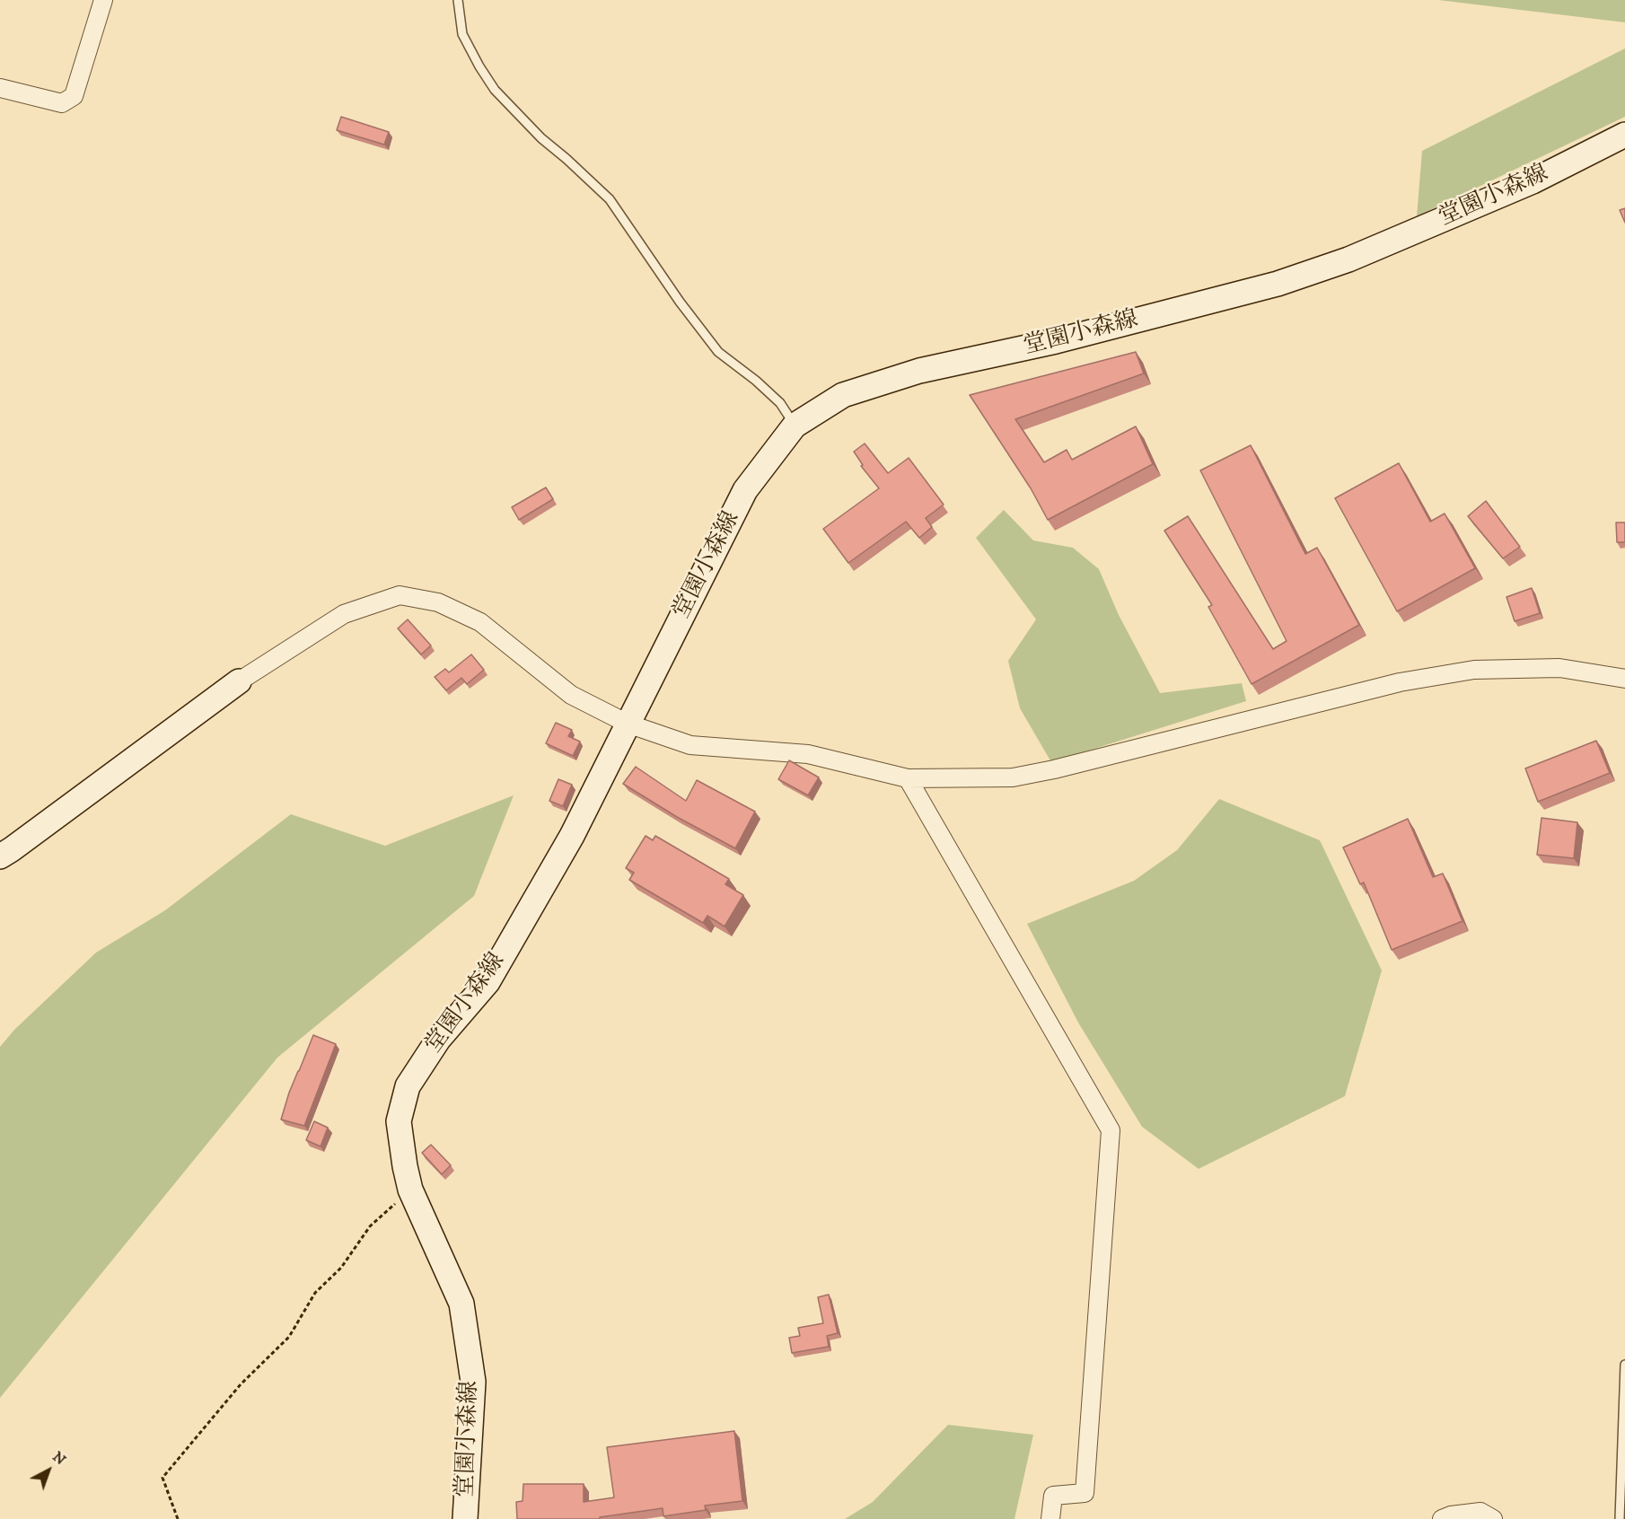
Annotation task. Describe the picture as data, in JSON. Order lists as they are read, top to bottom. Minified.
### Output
{"streets":{"main road":["堂園小森線"]},"north":"top right"}
